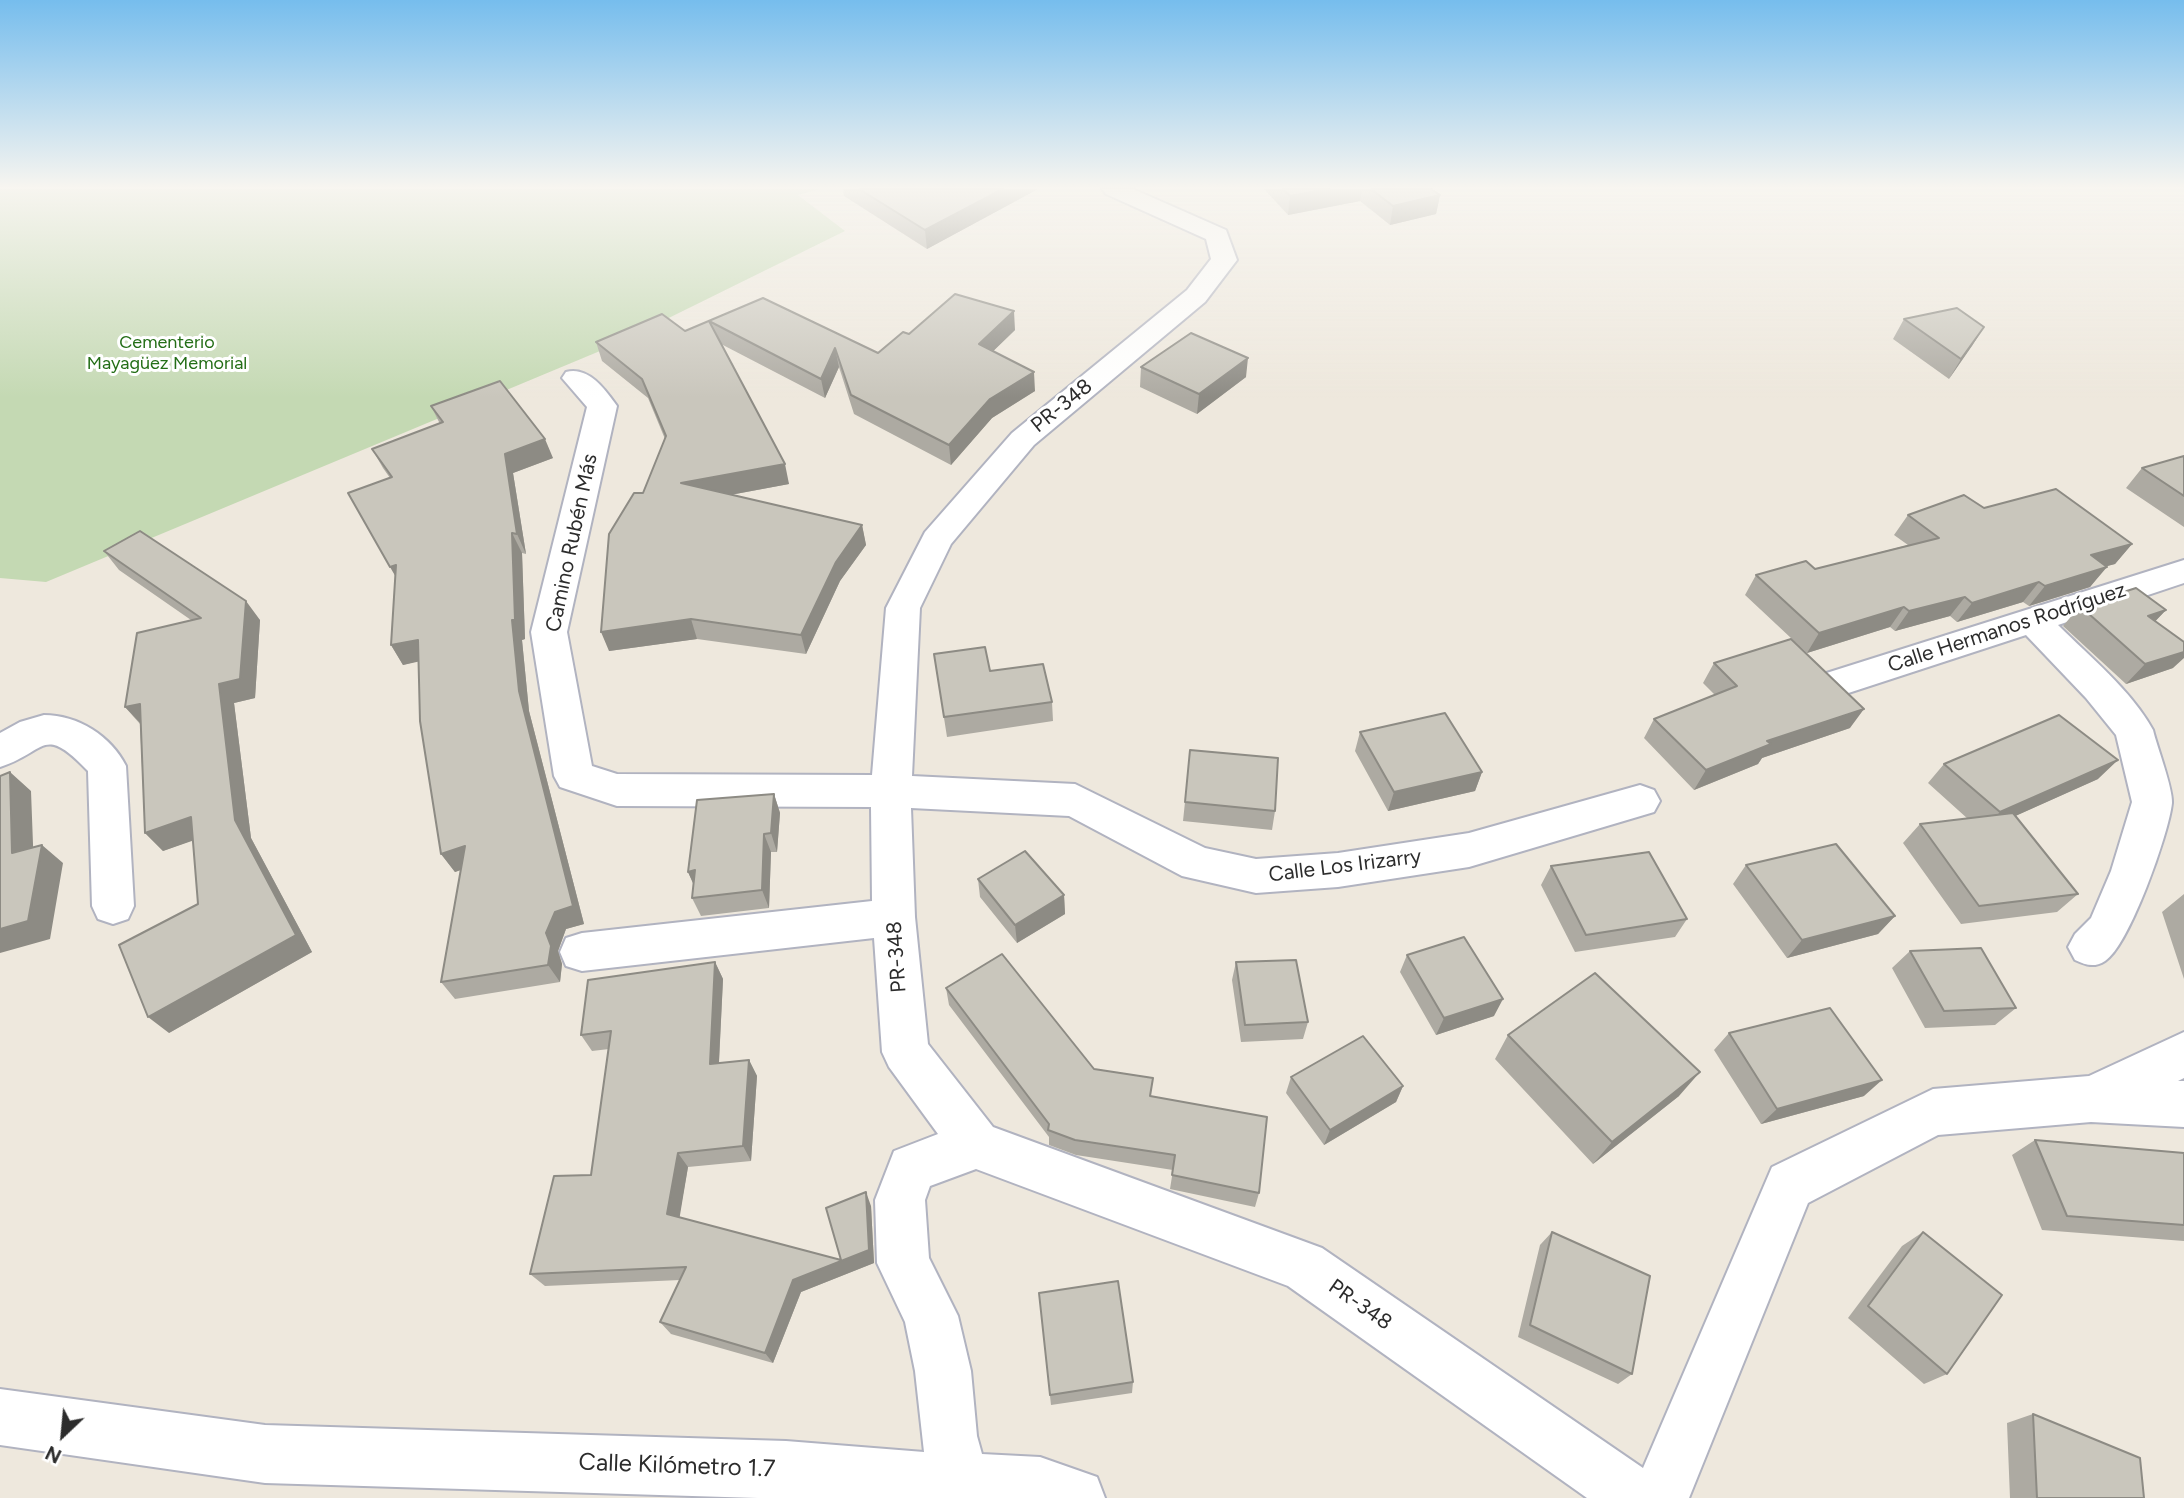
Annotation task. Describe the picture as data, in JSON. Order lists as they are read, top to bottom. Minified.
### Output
{"streets":{"street":["PR-348","Camino Rubén Más","Calle Hermanos Rodríguez","Calle Los Irizarry","Calle Kilómetro 1.7"]},"crossings":[["PR-348","Camino Rubén Más"],["PR-348","Calle Los Irizarry"],["Camino Rubén Más","Calle Los Irizarry"]],"parks":["Cementerio Mayagüez Memorial"],"north":"bottom left"}
